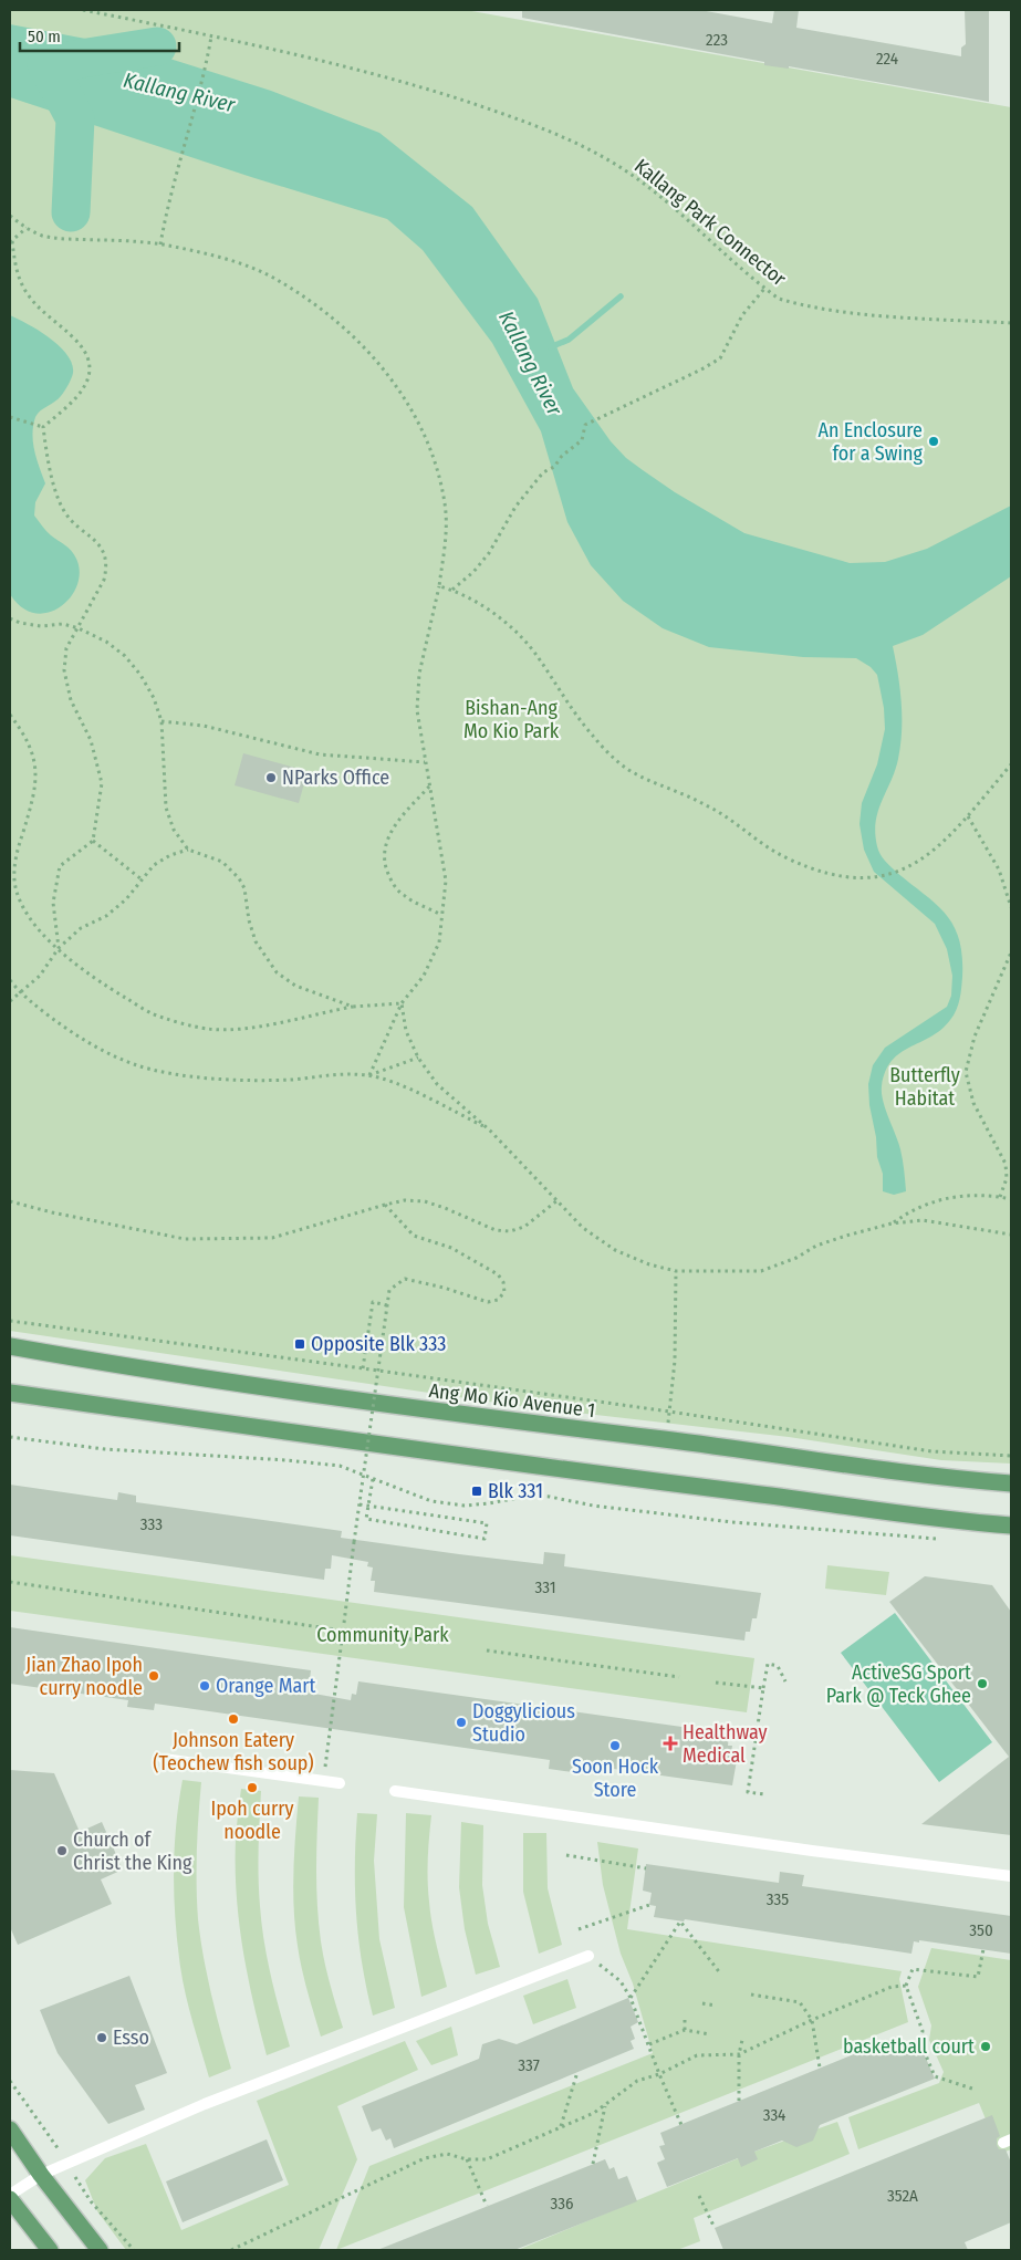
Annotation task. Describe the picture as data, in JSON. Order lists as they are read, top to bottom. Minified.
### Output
{"streets":{"main road":["Ang Mo Kio Avenue 1"],"path":["Kallang Park Connector"]},"water":["Kallang River"],"parks":["Bishan-Ang Mo Kio Park","Butterfly Habitat","Community Park"],"places":{"other":["An Enclosure for a Swing","NParks Office","Jian Zhao Ipoh curry noodle","ActiveSG Sport Park @ Teck Ghee","Orange Mart","Johnson Eatery (Teochew fish soup)","Doggylicious Studio","Soon Hock Store","Ipoh curry noodle","Church of Christ the King","Esso","basketball court"],"transit":["Opposite Blk 333","Blk 331"],"health":["Healthway Medical"]},"house_numbers":["223","224","333","331","335","350","337","334","352A","336"],"scale_bar":"50 m"}
